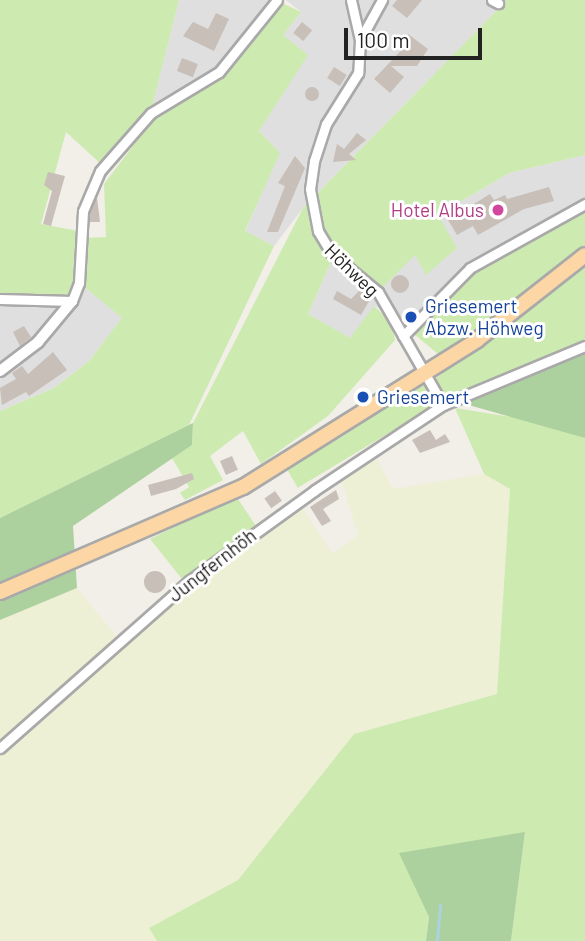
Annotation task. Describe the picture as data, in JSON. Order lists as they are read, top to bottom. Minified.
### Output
{"streets":{"street":["Höhweg","Jungfernhöh"]},"crossings":[["Höhweg","Jungfernhöh"]],"places":["Hotel Albus","Griesemert Abzw. Höhweg","Griesemert"],"scale_bar":"100 m"}
